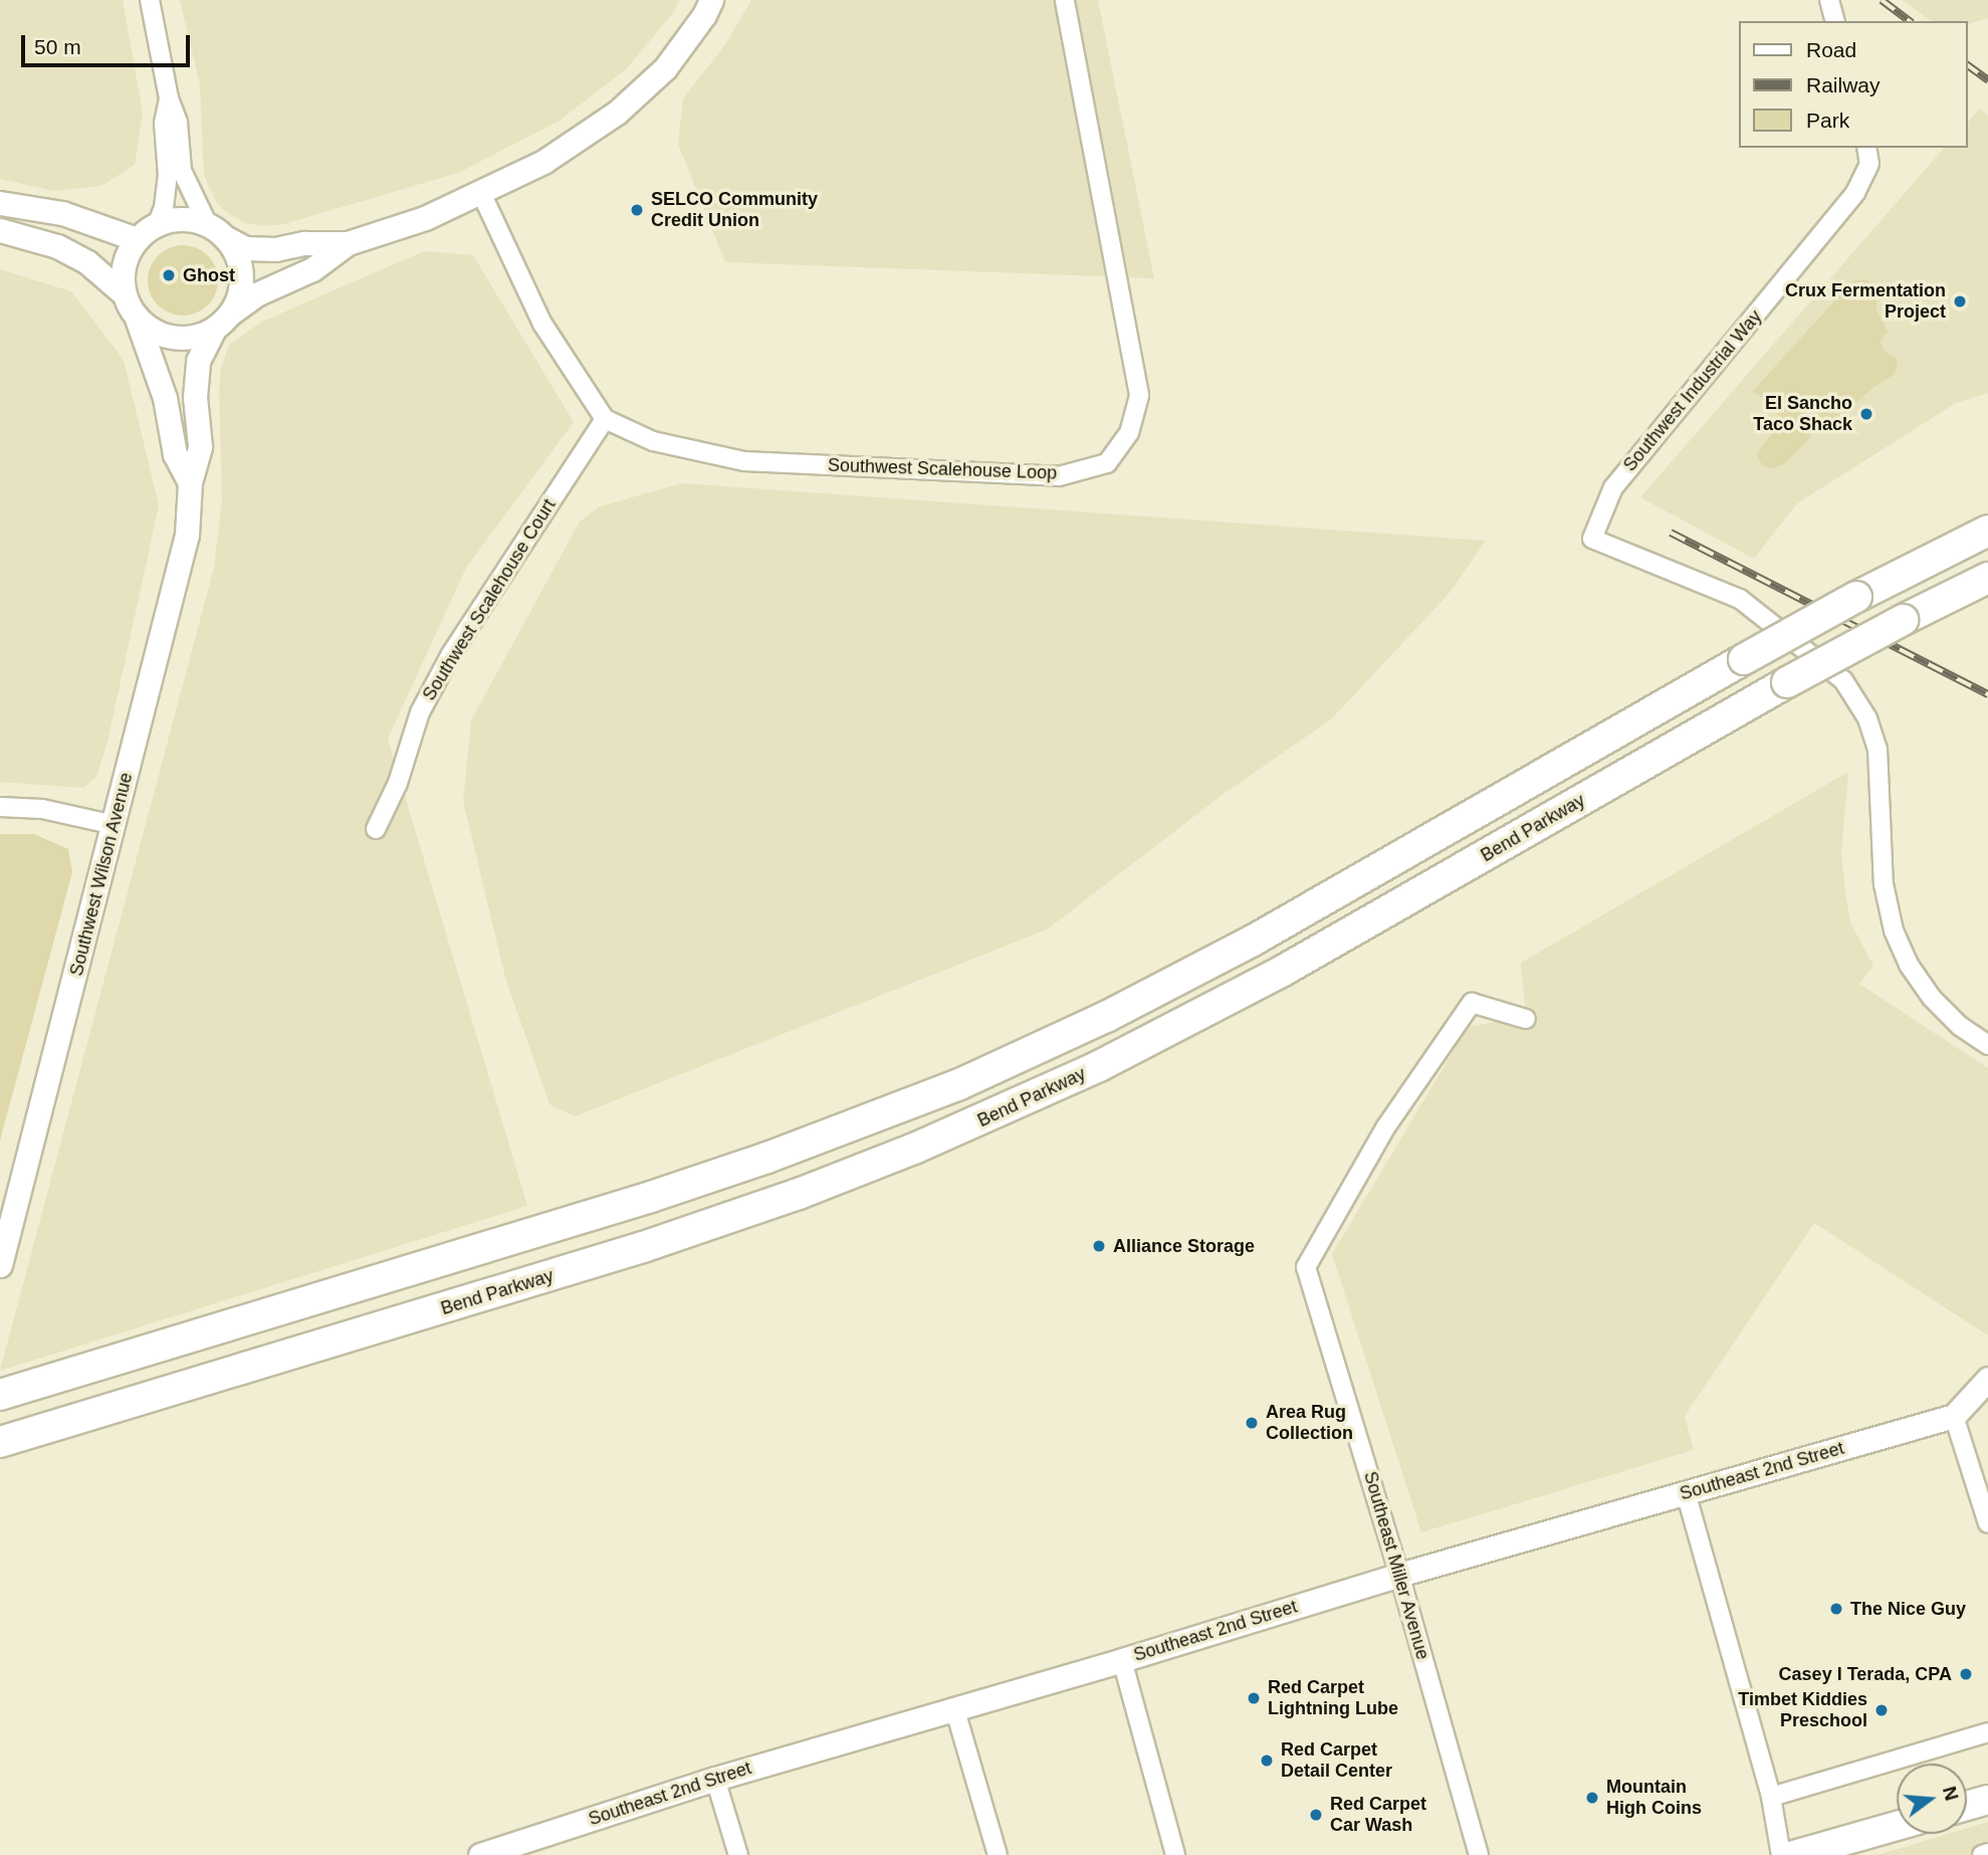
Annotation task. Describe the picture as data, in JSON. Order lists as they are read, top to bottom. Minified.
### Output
{"streets":{"highway":["Bend Parkway"],"street":["Southwest Industrial Way","Southwest Scalehouse Loop","Southwest Scalehouse Court","Southwest Wilson Avenue","Southeast 2nd Street","Southeast Miller Avenue"]},"crossings":[["Southwest Scalehouse Loop","Southwest Scalehouse Court"],["Southeast 2nd Street","Southeast Miller Avenue"]],"places":["SELCO Community Credit Union","Ghost","Crux Fermentation Project","El Sancho Taco Shack","Alliance Storage","Area Rug Collection","The Nice Guy","Casey I Terada, CPA","Red Carpet Lightning Lube","Timbet Kiddies Preschool","Red Carpet Detail Center","Mountain High Coins","Red Carpet Car Wash"],"legend":["Road","Railway","Park"],"scale_bar":"50 m","north":"right"}
